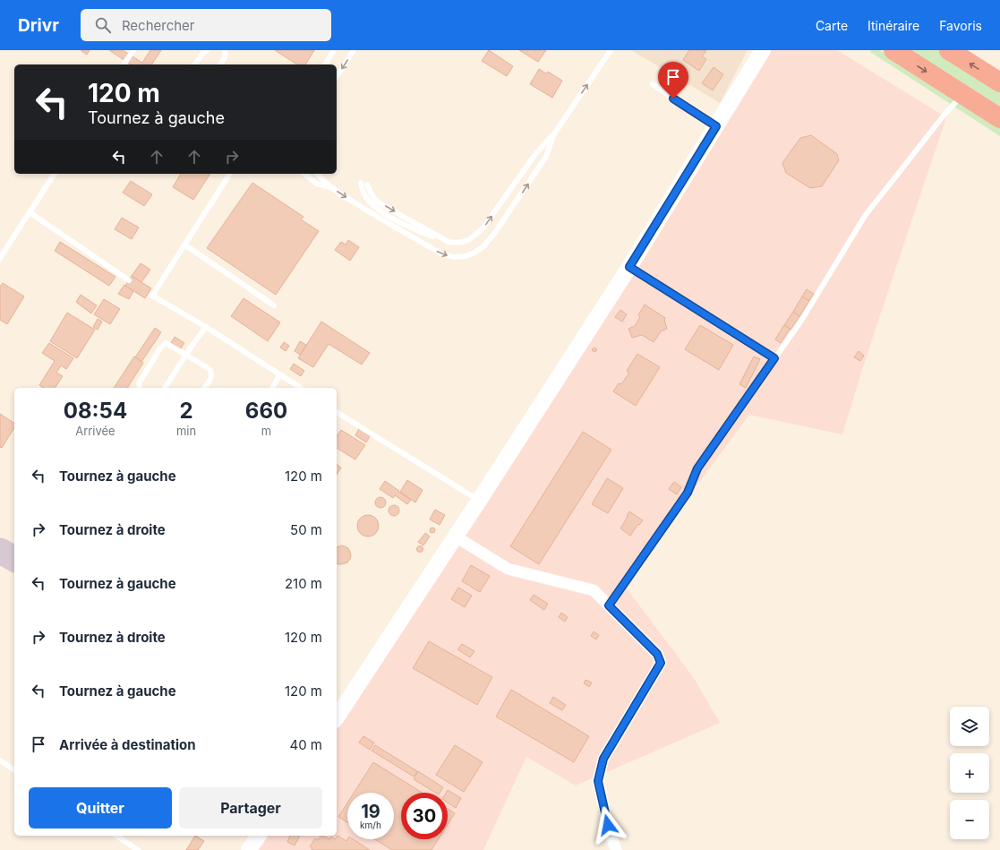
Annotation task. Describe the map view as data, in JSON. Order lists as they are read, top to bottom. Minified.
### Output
{"page":{"header":"Drivr","search":"Rechercher","nav":["Carte","Itinéraire","Favoris"],"turn":["120 m","Tournez à gauche"],"eta":["08:54","Arrivée","2","min","660","m"],"list":[{"name":"Tournez à gauche","value":"120 m"},{"name":"Tournez à droite","value":"50 m"},{"name":"Tournez à gauche","value":"210 m"},{"name":"Tournez à droite","value":"120 m"},{"name":"Tournez à gauche","value":"120 m"},{"name":"Arrivée à destination","value":"40 m"}],"map_buttons":["+","−"],"buttons":["Quitter","Partager"],"speed":"19 km/h","limit":"30"}}
